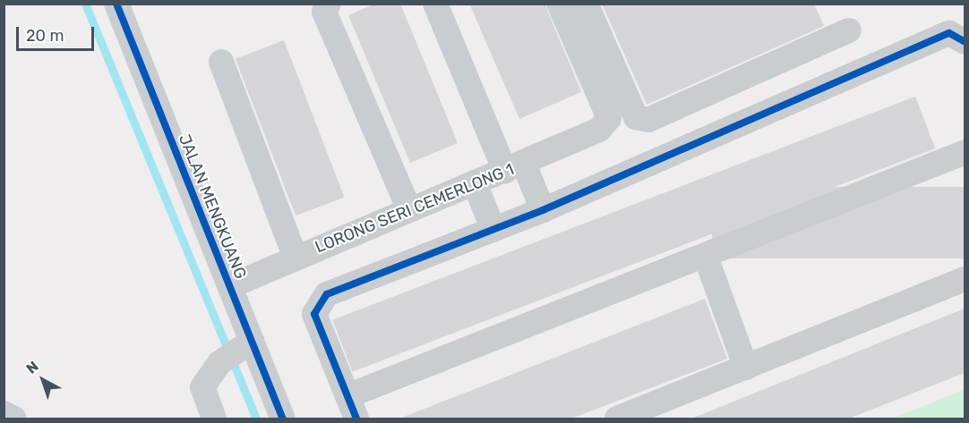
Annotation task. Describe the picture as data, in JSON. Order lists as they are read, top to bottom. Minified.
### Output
{"streets":{"street":["JALAN MENGKUANG","LORONG SERI CEMERLONG 1"]},"crossings":[["JALAN MENGKUANG","LORONG SERI CEMERLONG 1"]],"scale_bar":"20 m","north":"top left"}
